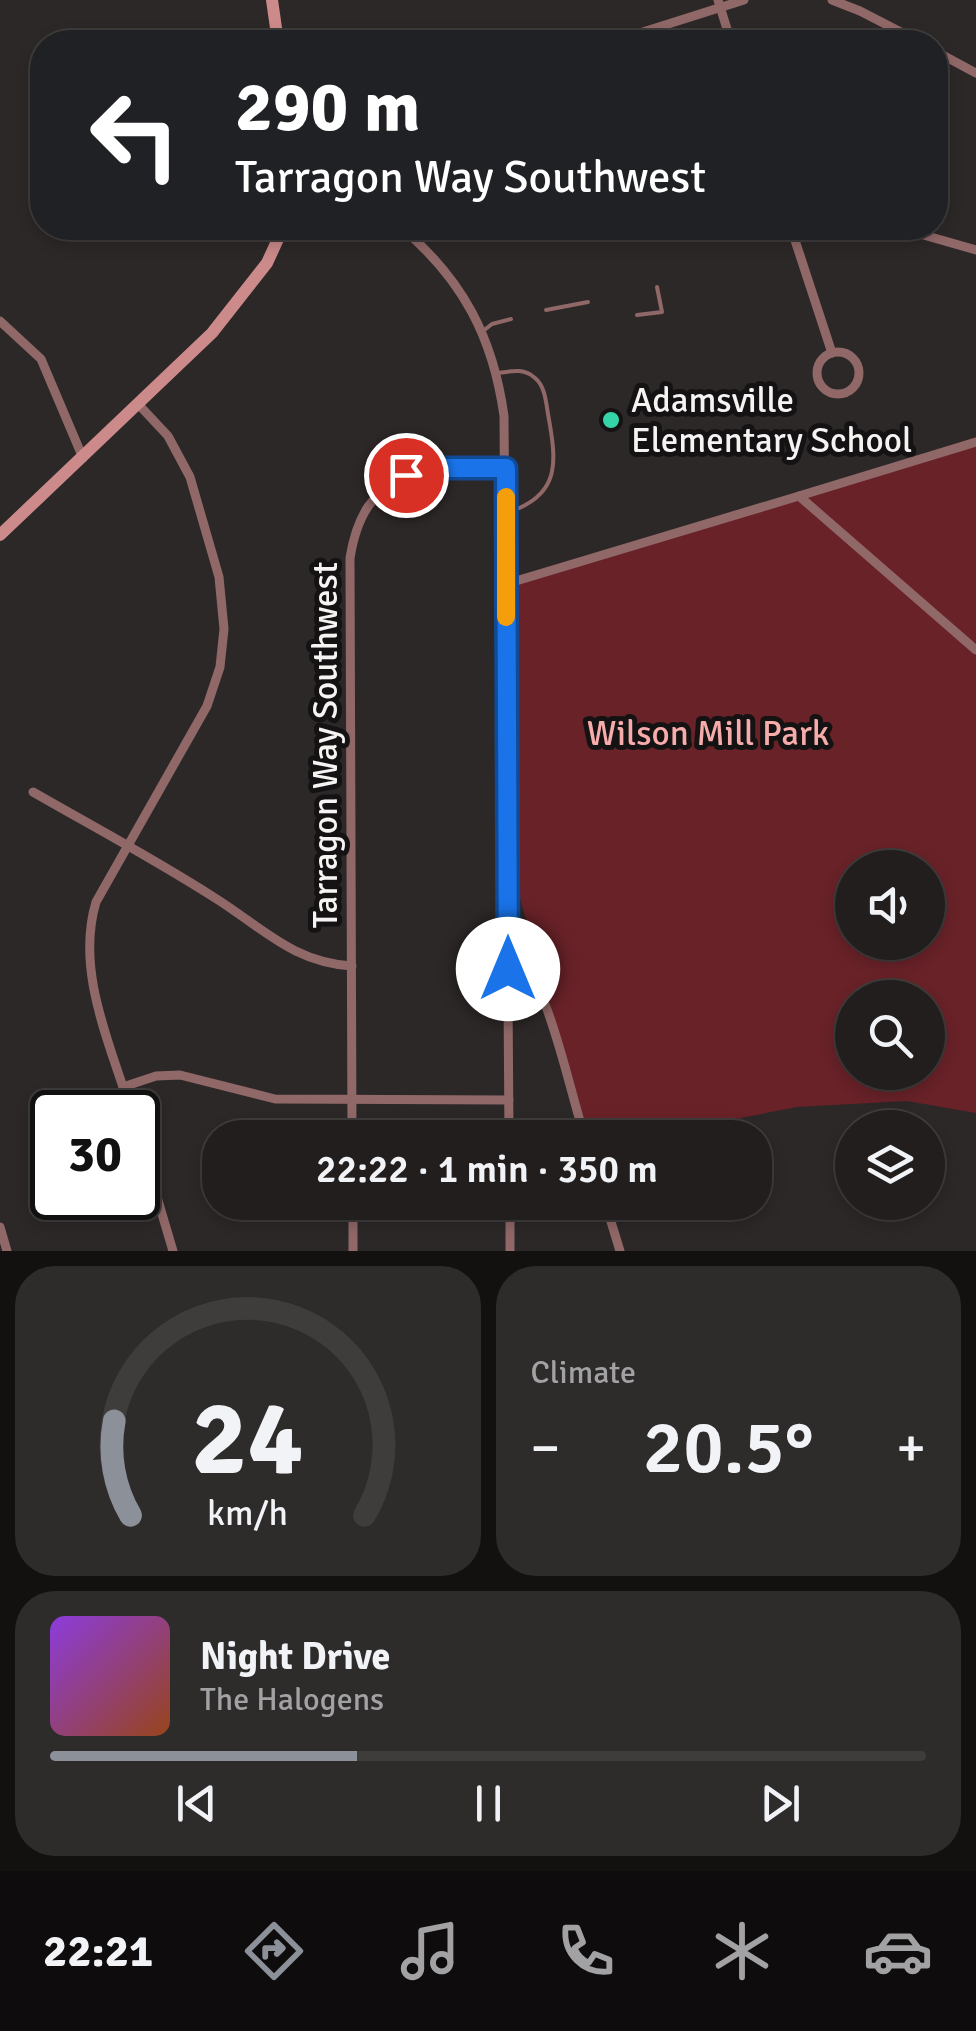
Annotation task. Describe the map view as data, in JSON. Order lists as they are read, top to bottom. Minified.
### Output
{"streets":{"street":["Tarragon Way Southwest"]},"parks":["Wilson Mill Park"],"places":["Adamsville Elementary School"],"page":{"turn":["290 m","Tarragon Way Southwest"],"limit":"30","trip":"22:22 · 1 min · 350 m","tile":"Climate","heat":["−","20.5°","+"],"song":["Night Drive","The Halogens"],"tabs":"22:21","gauge":["24","km/h"]}}
